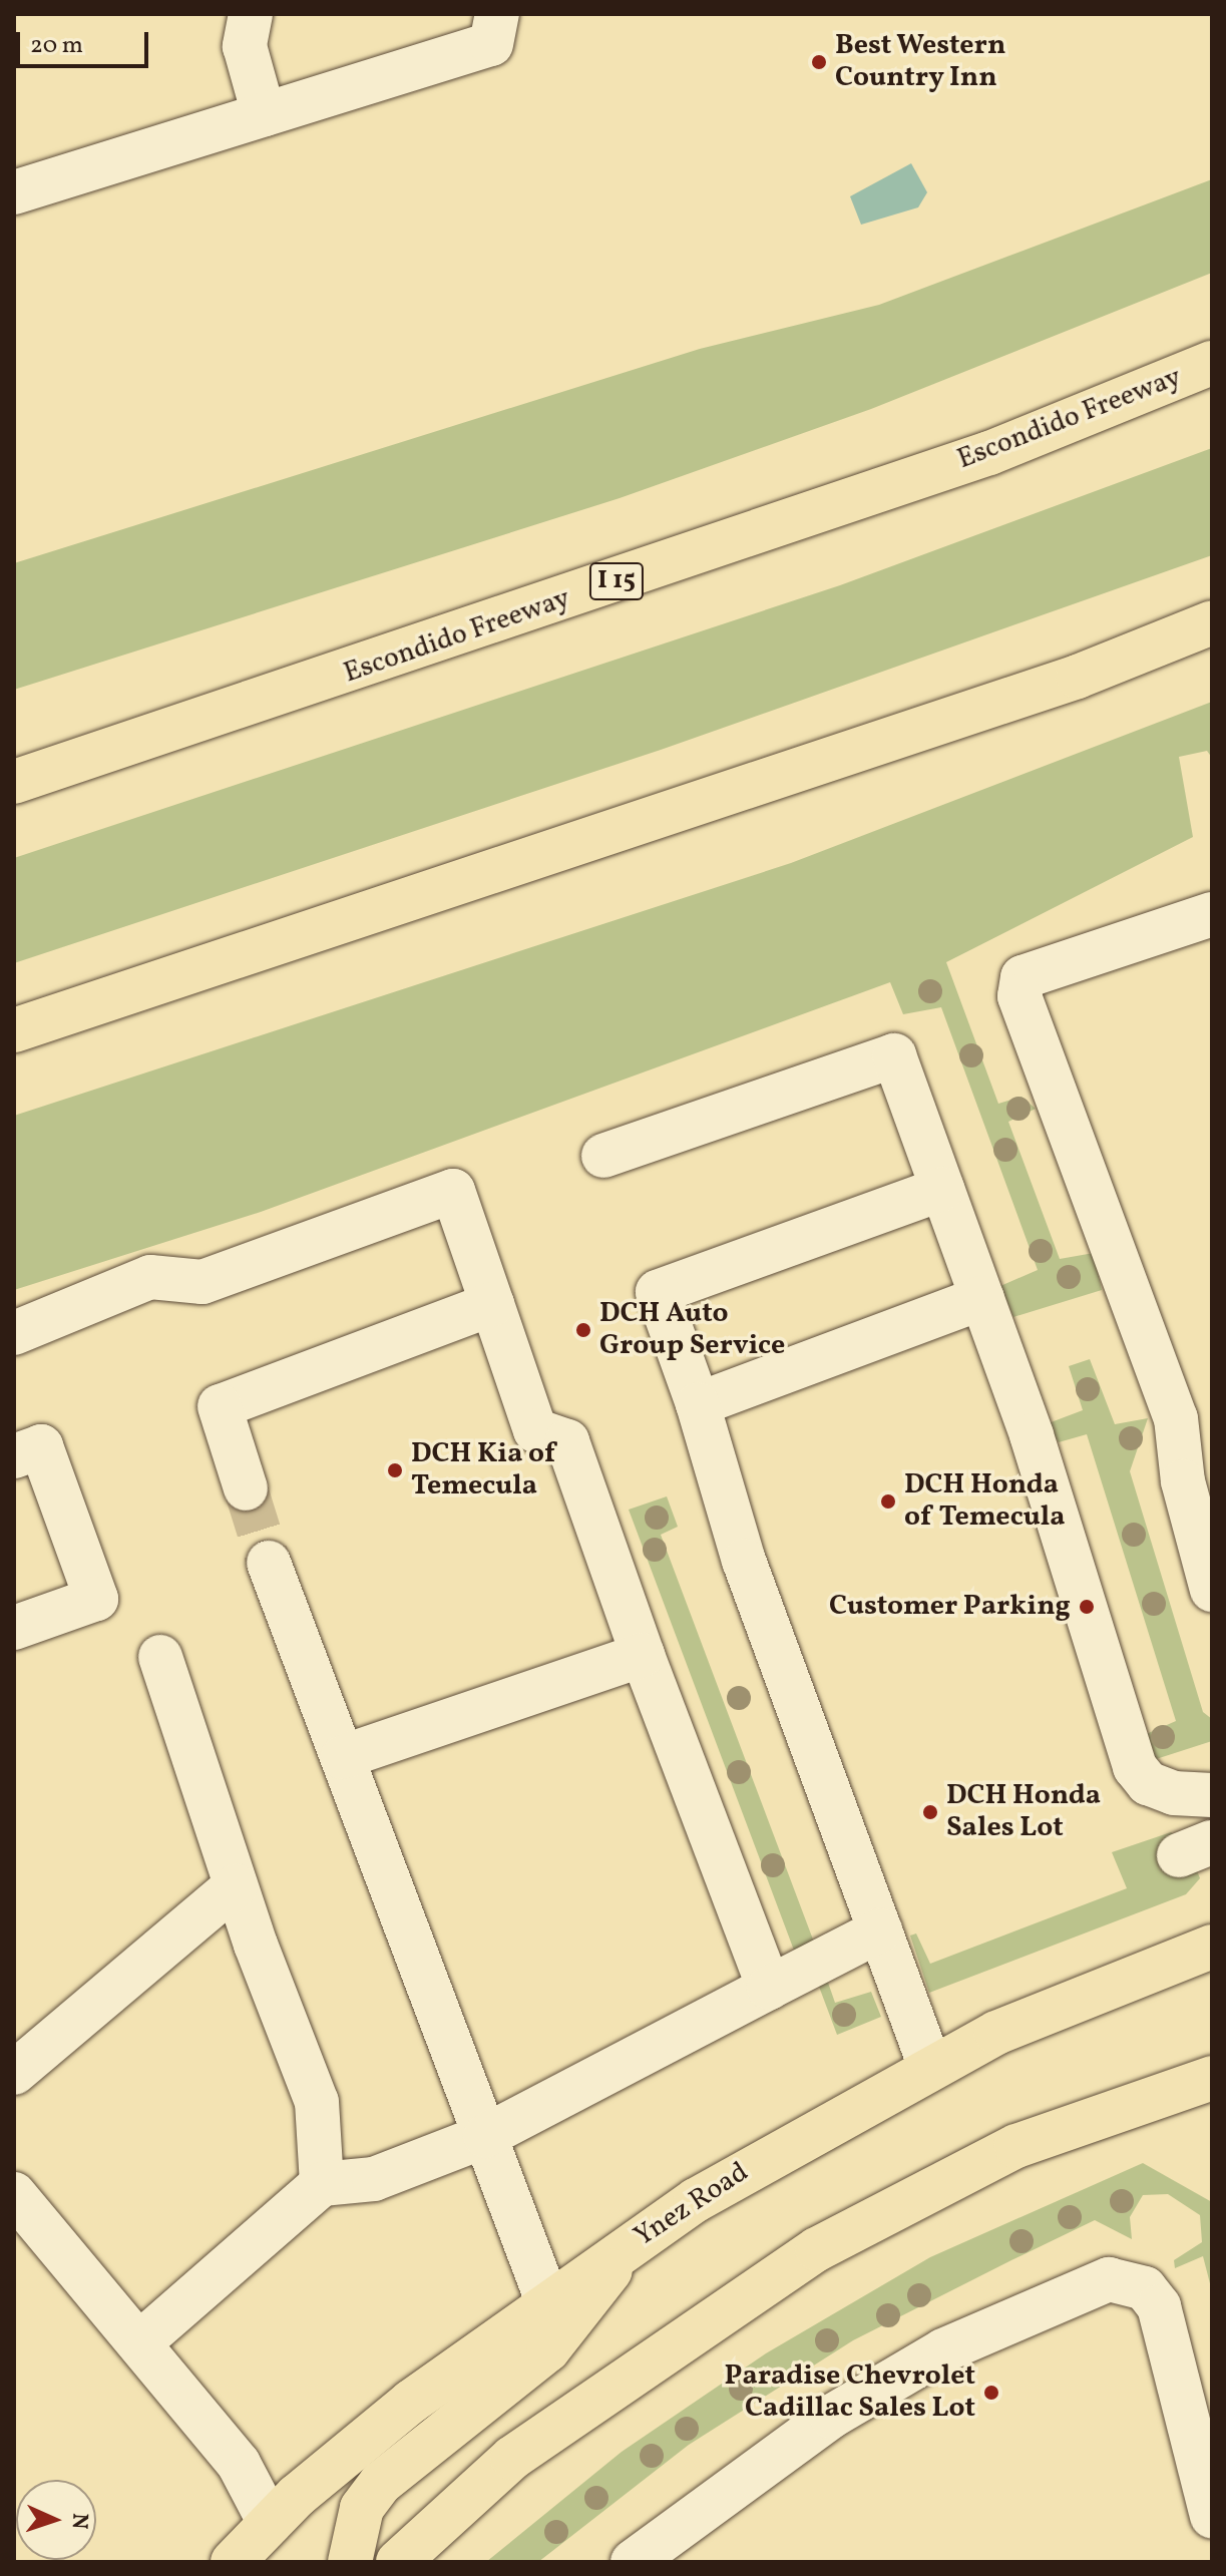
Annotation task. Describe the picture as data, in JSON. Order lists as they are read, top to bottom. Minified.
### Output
{"streets":{"main road":["Escondido Freeway","I 15","Ynez Road"]},"places":["Best Western Country Inn","DCH Auto Group Service","DCH Kia of Temecula","DCH Honda of Temecula","Customer Parking","DCH Honda Sales Lot","Paradise Chevrolet Cadillac Sales Lot"],"scale_bar":"20 m","north":"right"}
